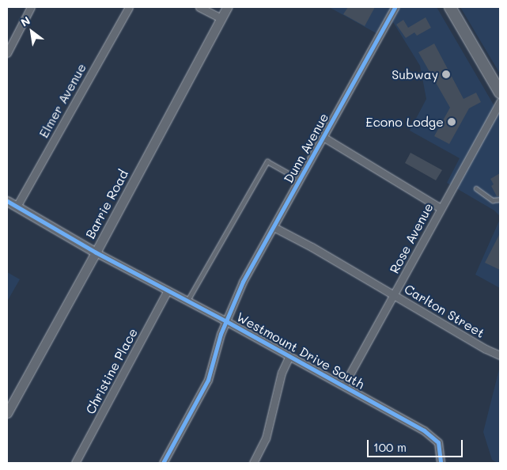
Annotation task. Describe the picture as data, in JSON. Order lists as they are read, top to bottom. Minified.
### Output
{"streets":{"street":["Elmer Avenue","Dunn Avenue","Barrie Road","Rose Avenue","Carlton Street","Westmount Drive South","Christine Place"]},"crossings":[["Elmer Avenue","Westmount Drive South"],["Dunn Avenue","Carlton Street"],["Dunn Avenue","Westmount Drive South"],["Barrie Road","Westmount Drive South"],["Rose Avenue","Carlton Street"],["Rose Avenue","Westmount Drive South"],["Westmount Drive South","Christine Place"]],"places":["Subway","Econo Lodge"],"scale_bar":"100 m","north":"top left"}
